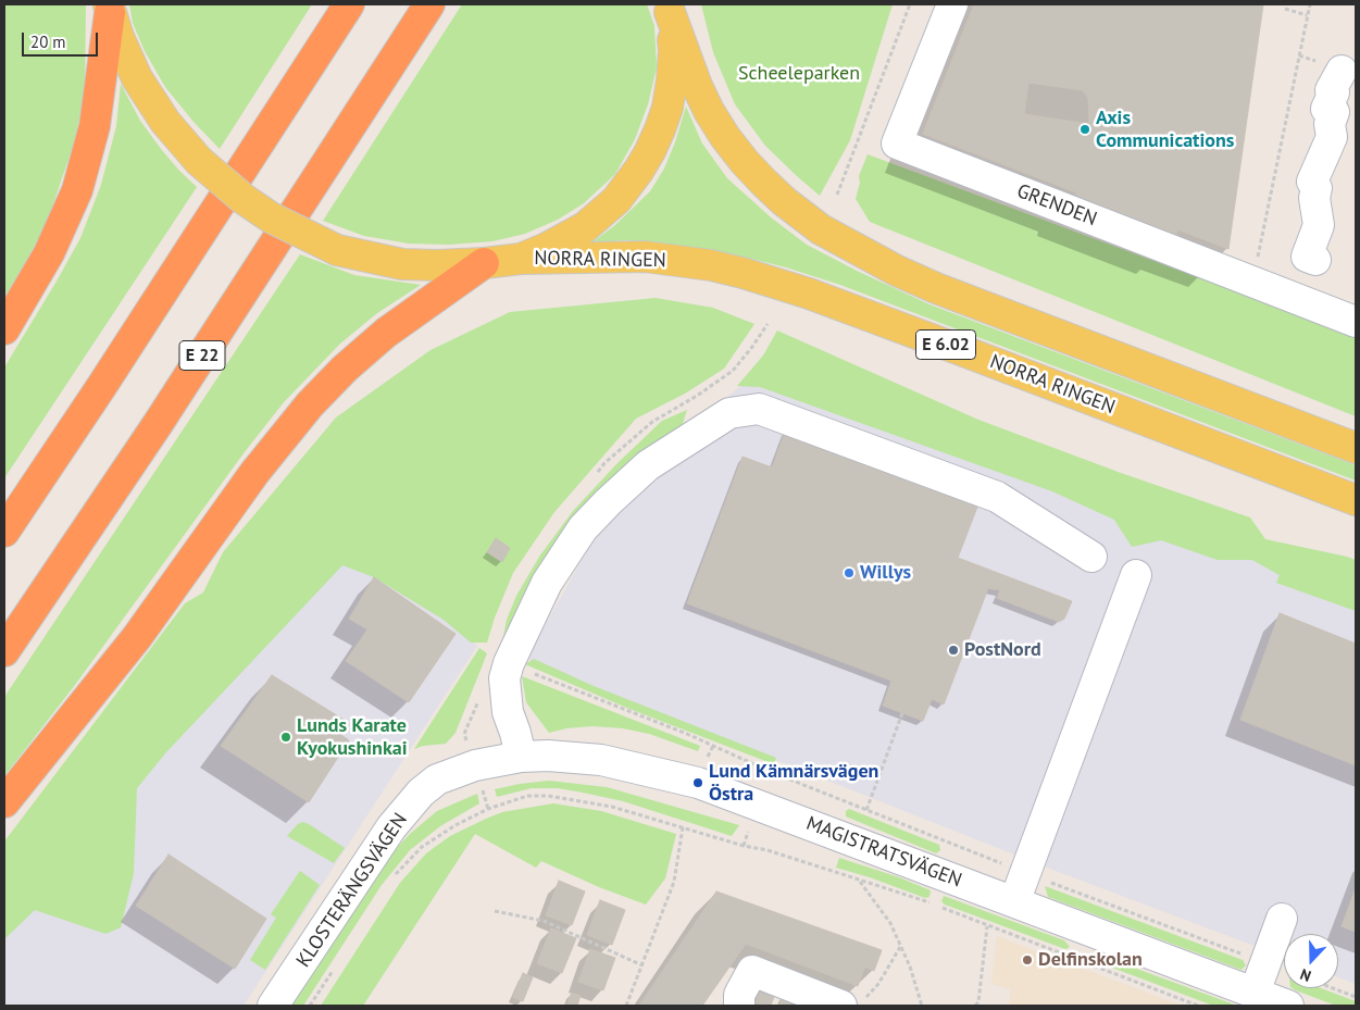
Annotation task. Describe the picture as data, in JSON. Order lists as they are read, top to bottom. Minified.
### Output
{"streets":{"highway":["E 22"],"main road":["NORRA RINGEN","E 6.02"],"street":["GRENDEN","MAGISTRATSVÄGEN","KLOSTERÄNGSVÄGEN"]},"crossings":[["MAGISTRATSVÄGEN","KLOSTERÄNGSVÄGEN"]],"parks":["Scheeleparken"],"places":["Axis Communications","Willys","PostNord","Lunds Karate Kyokushinkai","Lund Kämnärsvägen Östra","Delfinskolan"],"scale_bar":"20 m","north":"bottom"}
